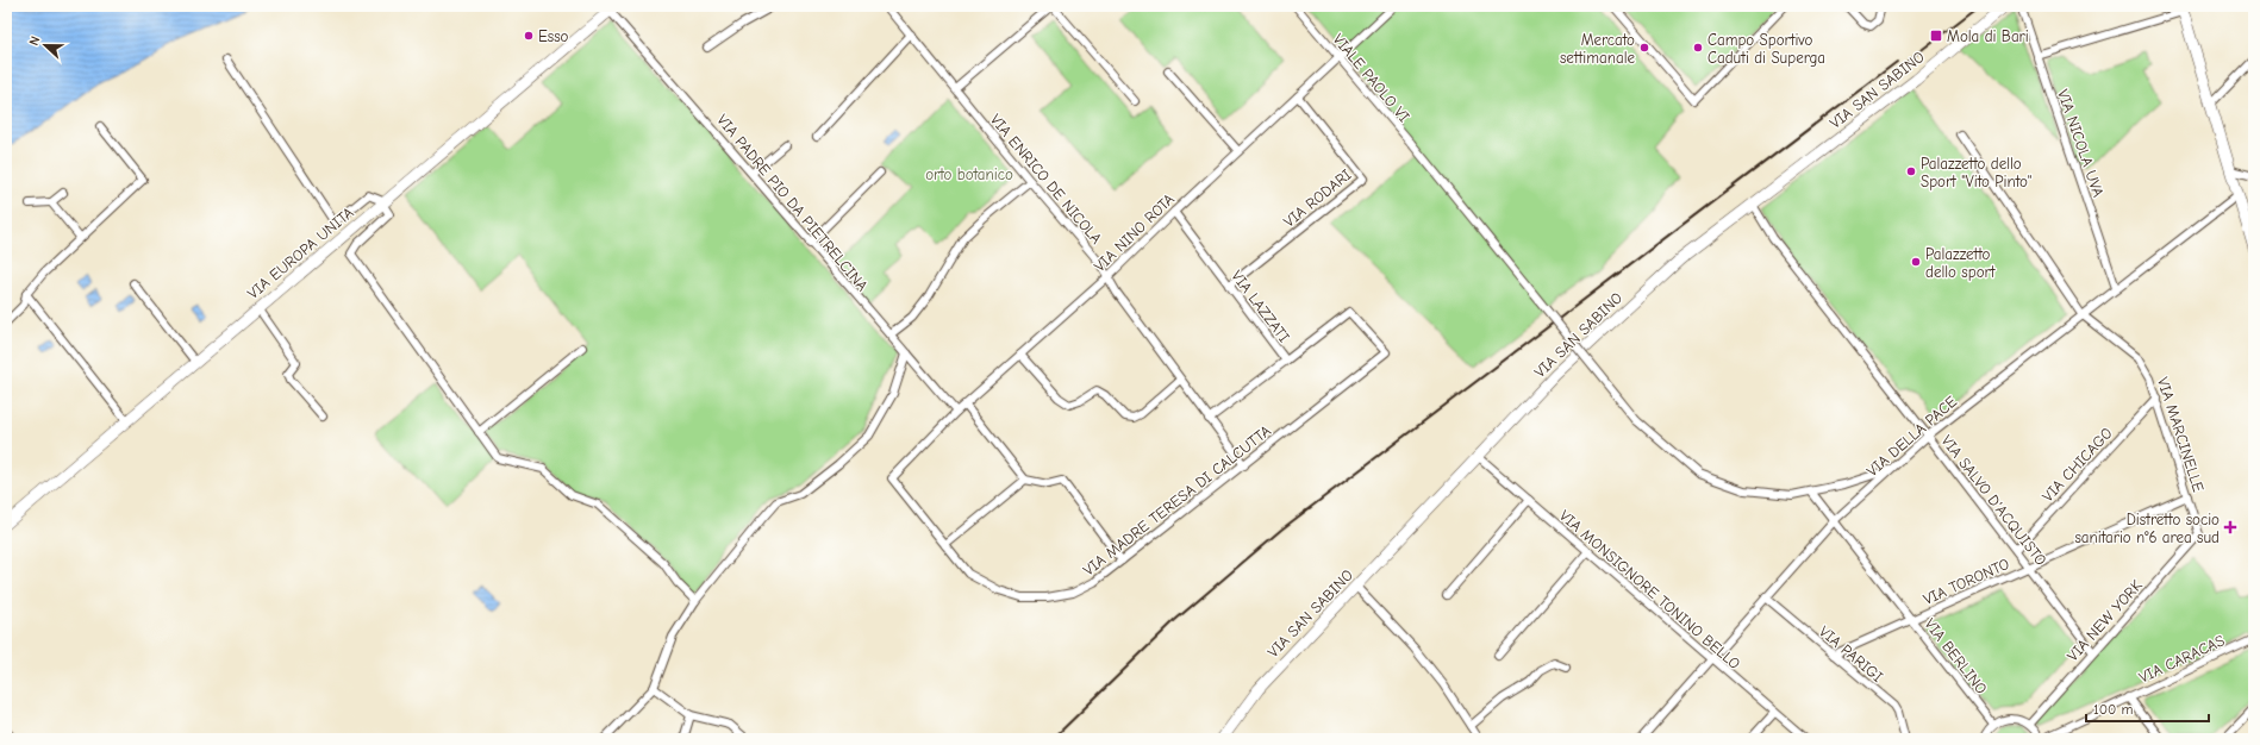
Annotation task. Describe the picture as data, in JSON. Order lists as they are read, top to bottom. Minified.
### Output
{"streets":{"street":["VIALE PAOLO VI","VIA SAN SABINO","VIA NICOLA UVA","VIA ENRICO DE NICOLA","VIA RODARI","VIA PADRE PIO DA PIETRELCINA","VIA NINO ROTA","VIA EUROPA UNITA","VIA LAZZATI","VIA MARCINELLE","VIA DELLA PACE","VIA CHICAGO","VIA MADRE TERESA DI CALCUTTA","VIA SALVO D'ACQUISTO","VIA TORONTO","VIA MONSIGNORE TONINO BELLO","VIA NEW YORK","VIA PARIGI","VIA BERLINO","VIA CARACAS"]},"crossings":[["VIALE PAOLO VI","VIA NINO ROTA"],["VIALE PAOLO VI","VIA DELLA PACE"],["VIALE PAOLO VI","VIA BERLINO"],["VIA SAN SABINO","VIA SALVO D'ACQUISTO"],["VIA SAN SABINO","VIA MONSIGNORE TONINO BELLO"],["VIA NICOLA UVA","VIA DELLA PACE"],["VIA ENRICO DE NICOLA","VIA NINO ROTA"],["VIA ENRICO DE NICOLA","VIA LAZZATI"],["VIA ENRICO DE NICOLA","VIA MADRE TERESA DI CALCUTTA"],["VIA RODARI","VIA NINO ROTA"],["VIA RODARI","VIA LAZZATI"],["VIA PADRE PIO DA PIETRELCINA","VIA NINO ROTA"],["VIA PADRE PIO DA PIETRELCINA","VIA EUROPA UNITA"],["VIA NINO ROTA","VIA LAZZATI"],["VIA NINO ROTA","VIA MADRE TERESA DI CALCUTTA"],["VIA LAZZATI","VIA MADRE TERESA DI CALCUTTA"],["VIA MARCINELLE","VIA DELLA PACE"],["VIA MARCINELLE","VIA CHICAGO"],["VIA MARCINELLE","VIA TORONTO"],["VIA MARCINELLE","VIA NEW YORK"],["VIA DELLA PACE","VIA SALVO D'ACQUISTO"],["VIA DELLA PACE","VIA MONSIGNORE TONINO BELLO"],["VIA DELLA PACE","VIA PARIGI"],["VIA DELLA PACE","VIA BERLINO"],["VIA CHICAGO","VIA SALVO D'ACQUISTO"],["VIA SALVO D'ACQUISTO","VIA TORONTO"],["VIA SALVO D'ACQUISTO","VIA NEW YORK"],["VIA TORONTO","VIA PARIGI"],["VIA TORONTO","VIA BERLINO"]],"parks":["orto botanico"],"places":{"other":["Esso","Mercato settimanale","Campo Sportivo Caduti di Superga","Palazzetto dello Sport \"Vito Pinto\"","Palazzetto dello sport"],"transit":["Mola di Bari"],"health":["Distretto socio sanitario n°6 area sud"]},"scale_bar":"100 m","north":"left"}
